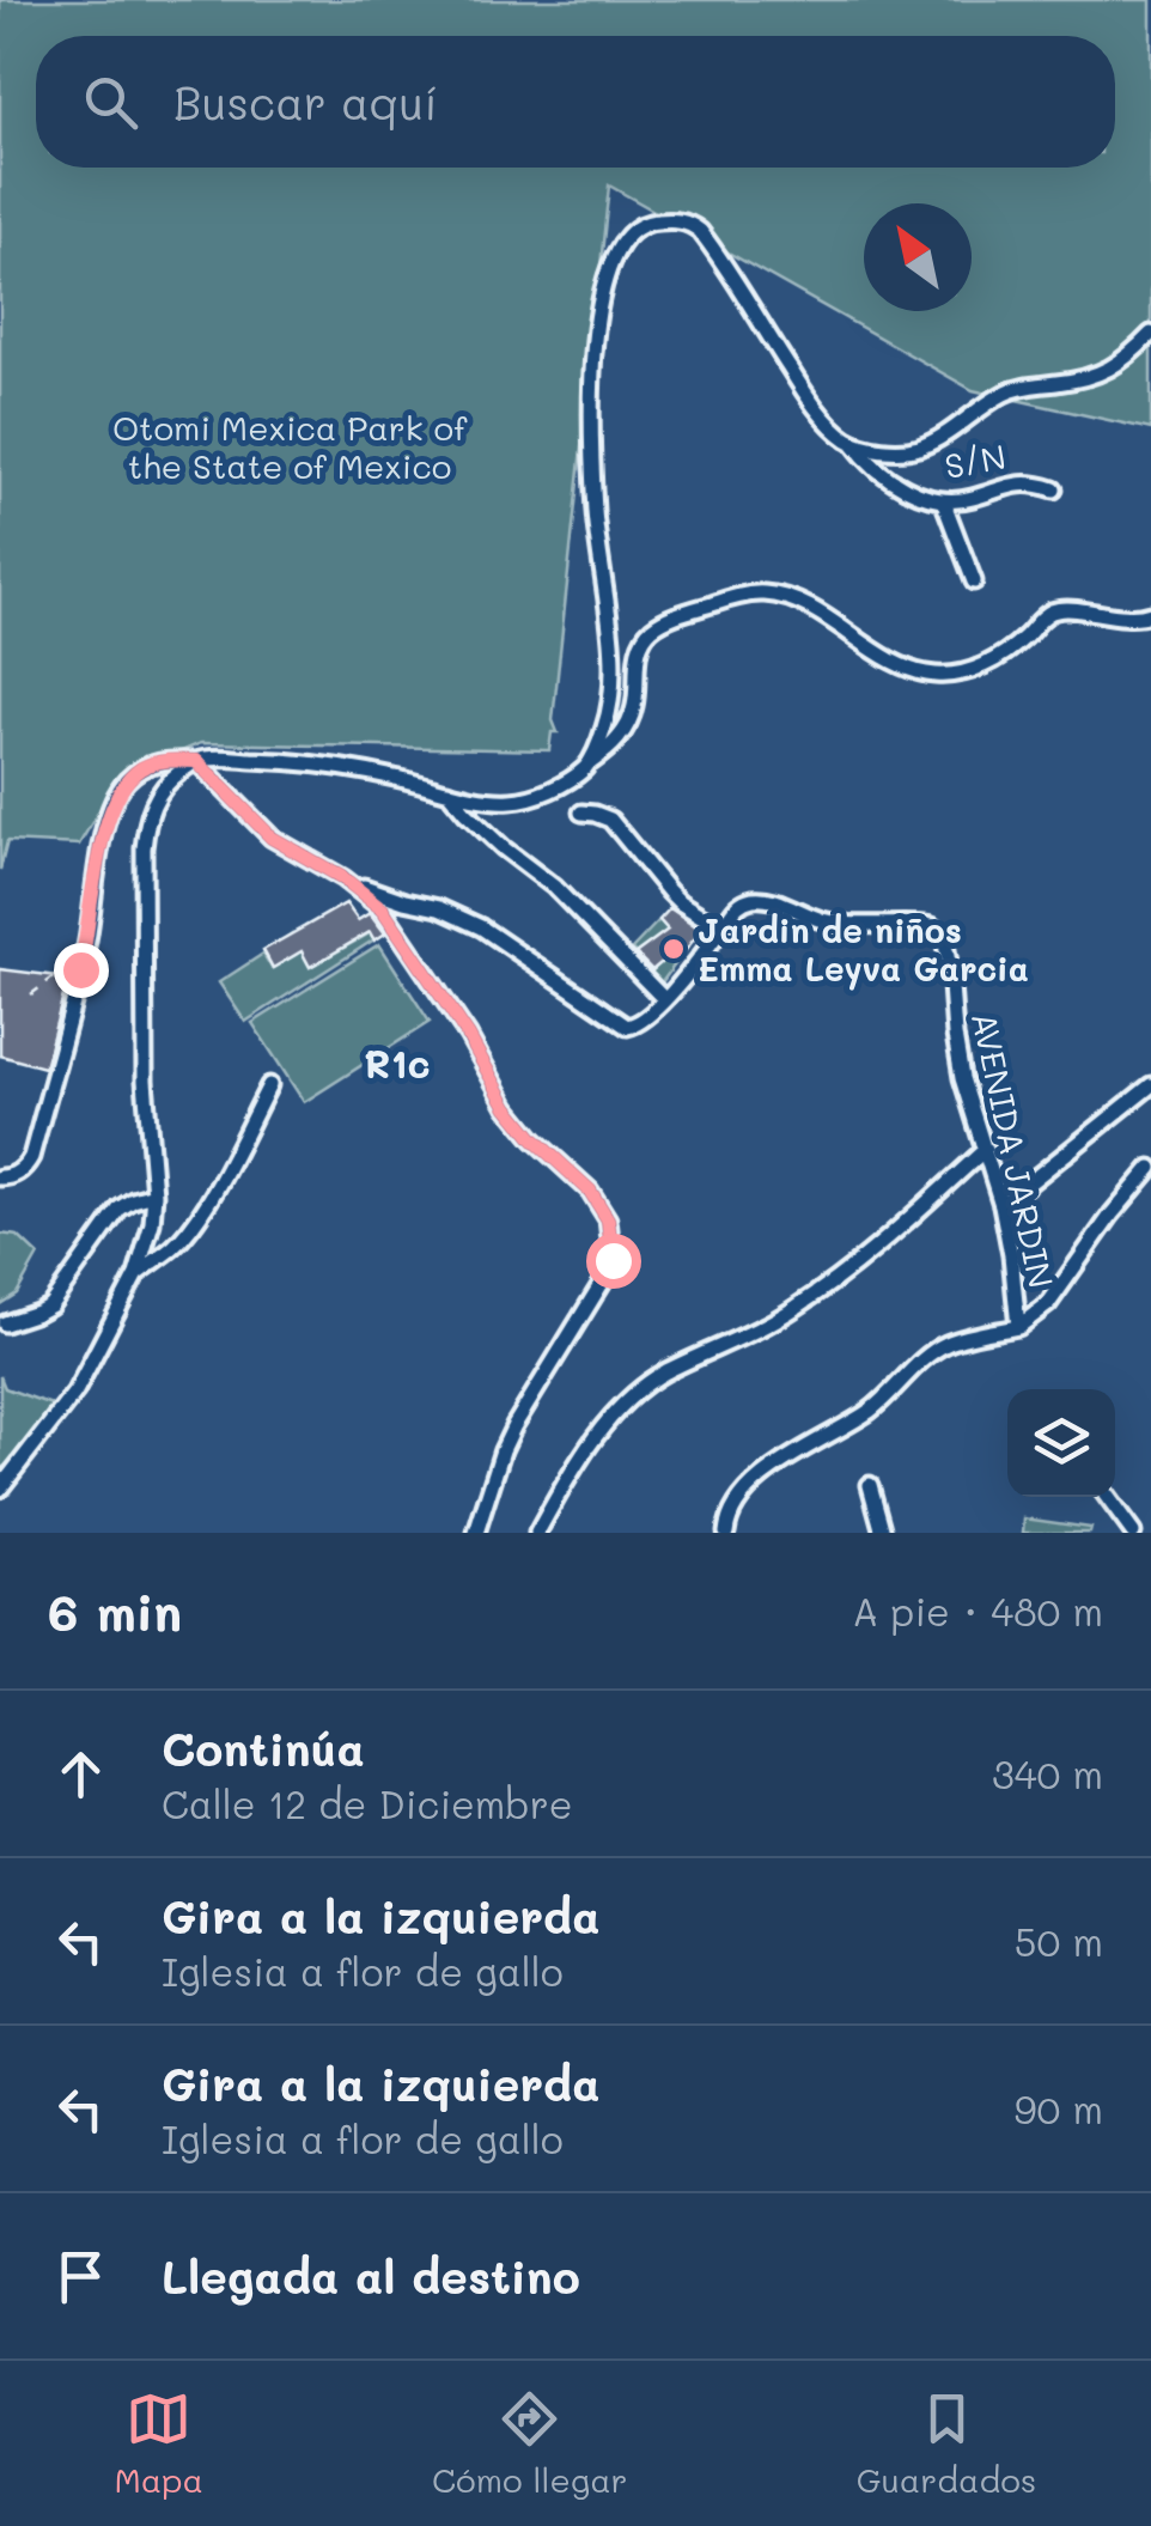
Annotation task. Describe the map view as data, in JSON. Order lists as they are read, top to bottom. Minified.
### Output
{"streets":{"street":["S/N","AVENIDA JARDIN"]},"districts":["R1c"],"parks":["Otomi Mexica Park of the State of Mexico"],"places":["Jardin de niños Emma Leyva Garcia"],"north":"top left","page":{"search":"Buscar aquí","heading":["6 min","A pie · 480 m"],"list":[["Continúa","Calle 12 de Diciembre","340 m"],["Gira a la izquierda","Iglesia a flor de gallo","50 m"],["Gira a la izquierda","Iglesia a flor de gallo","90 m"],"Llegada al destino"],"nav":["Mapa","Cómo llegar","Guardados"]}}
